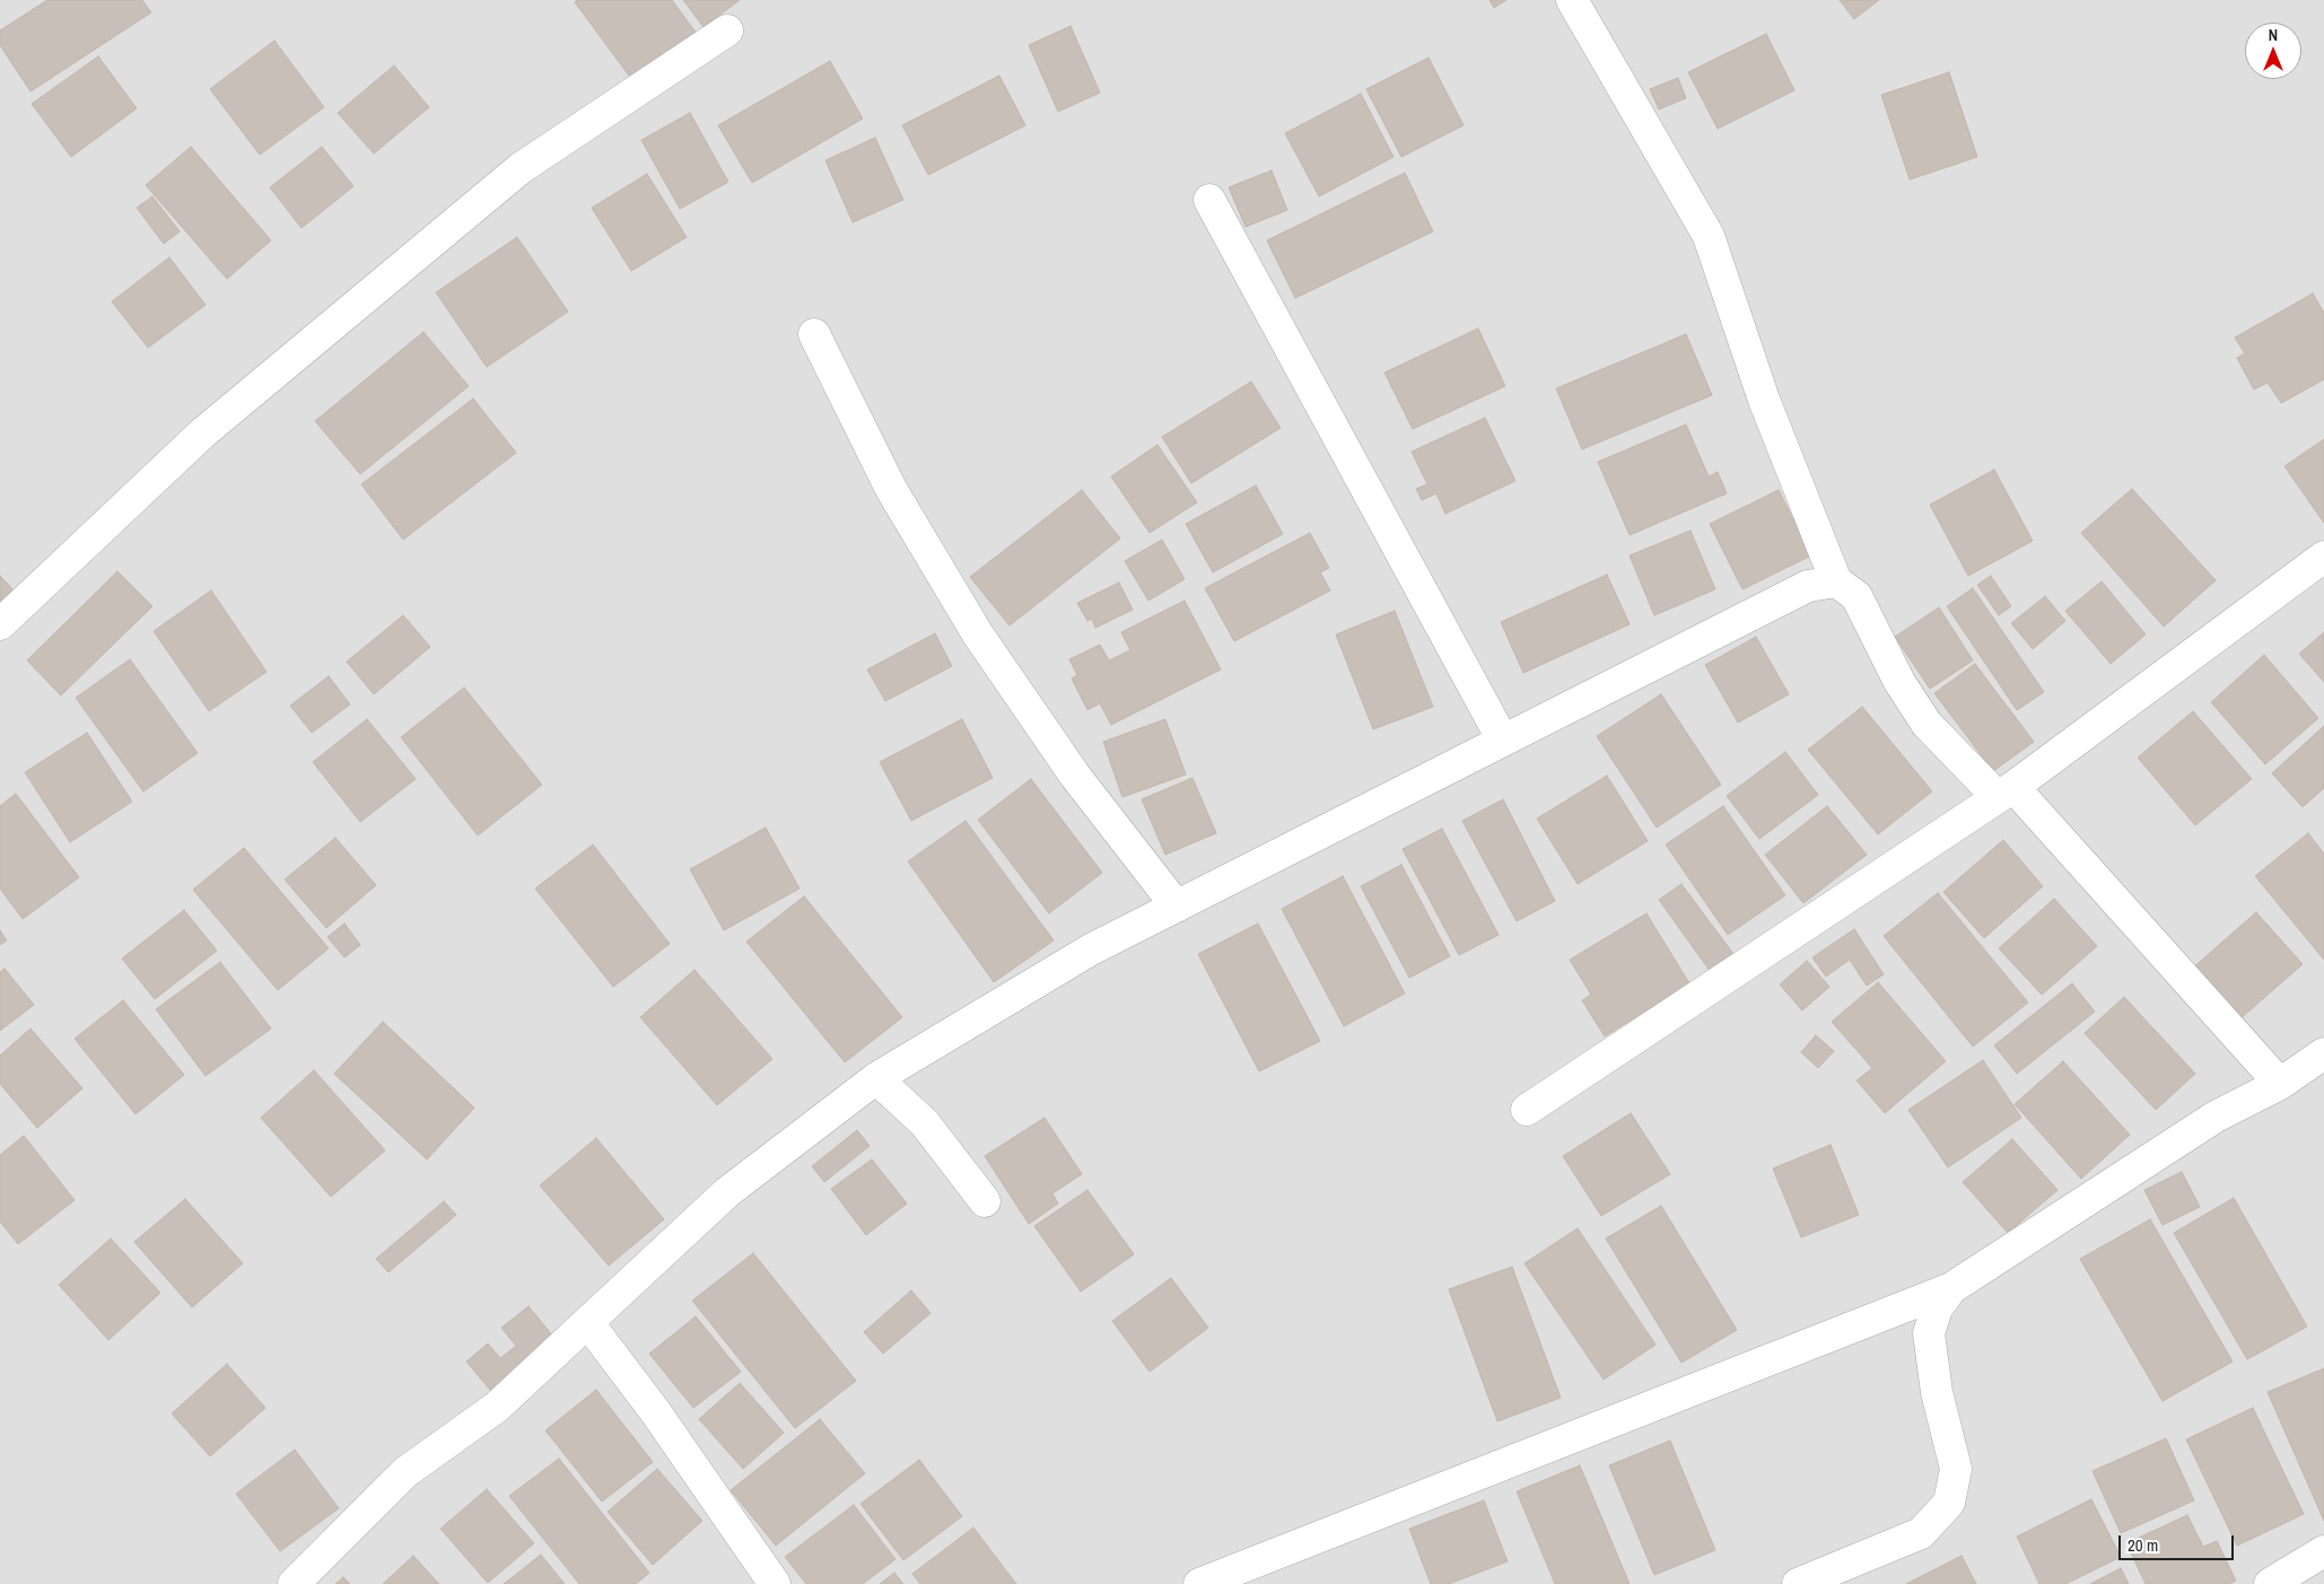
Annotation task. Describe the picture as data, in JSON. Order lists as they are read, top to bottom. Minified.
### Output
{"scale_bar":"20 m","north":"top"}
